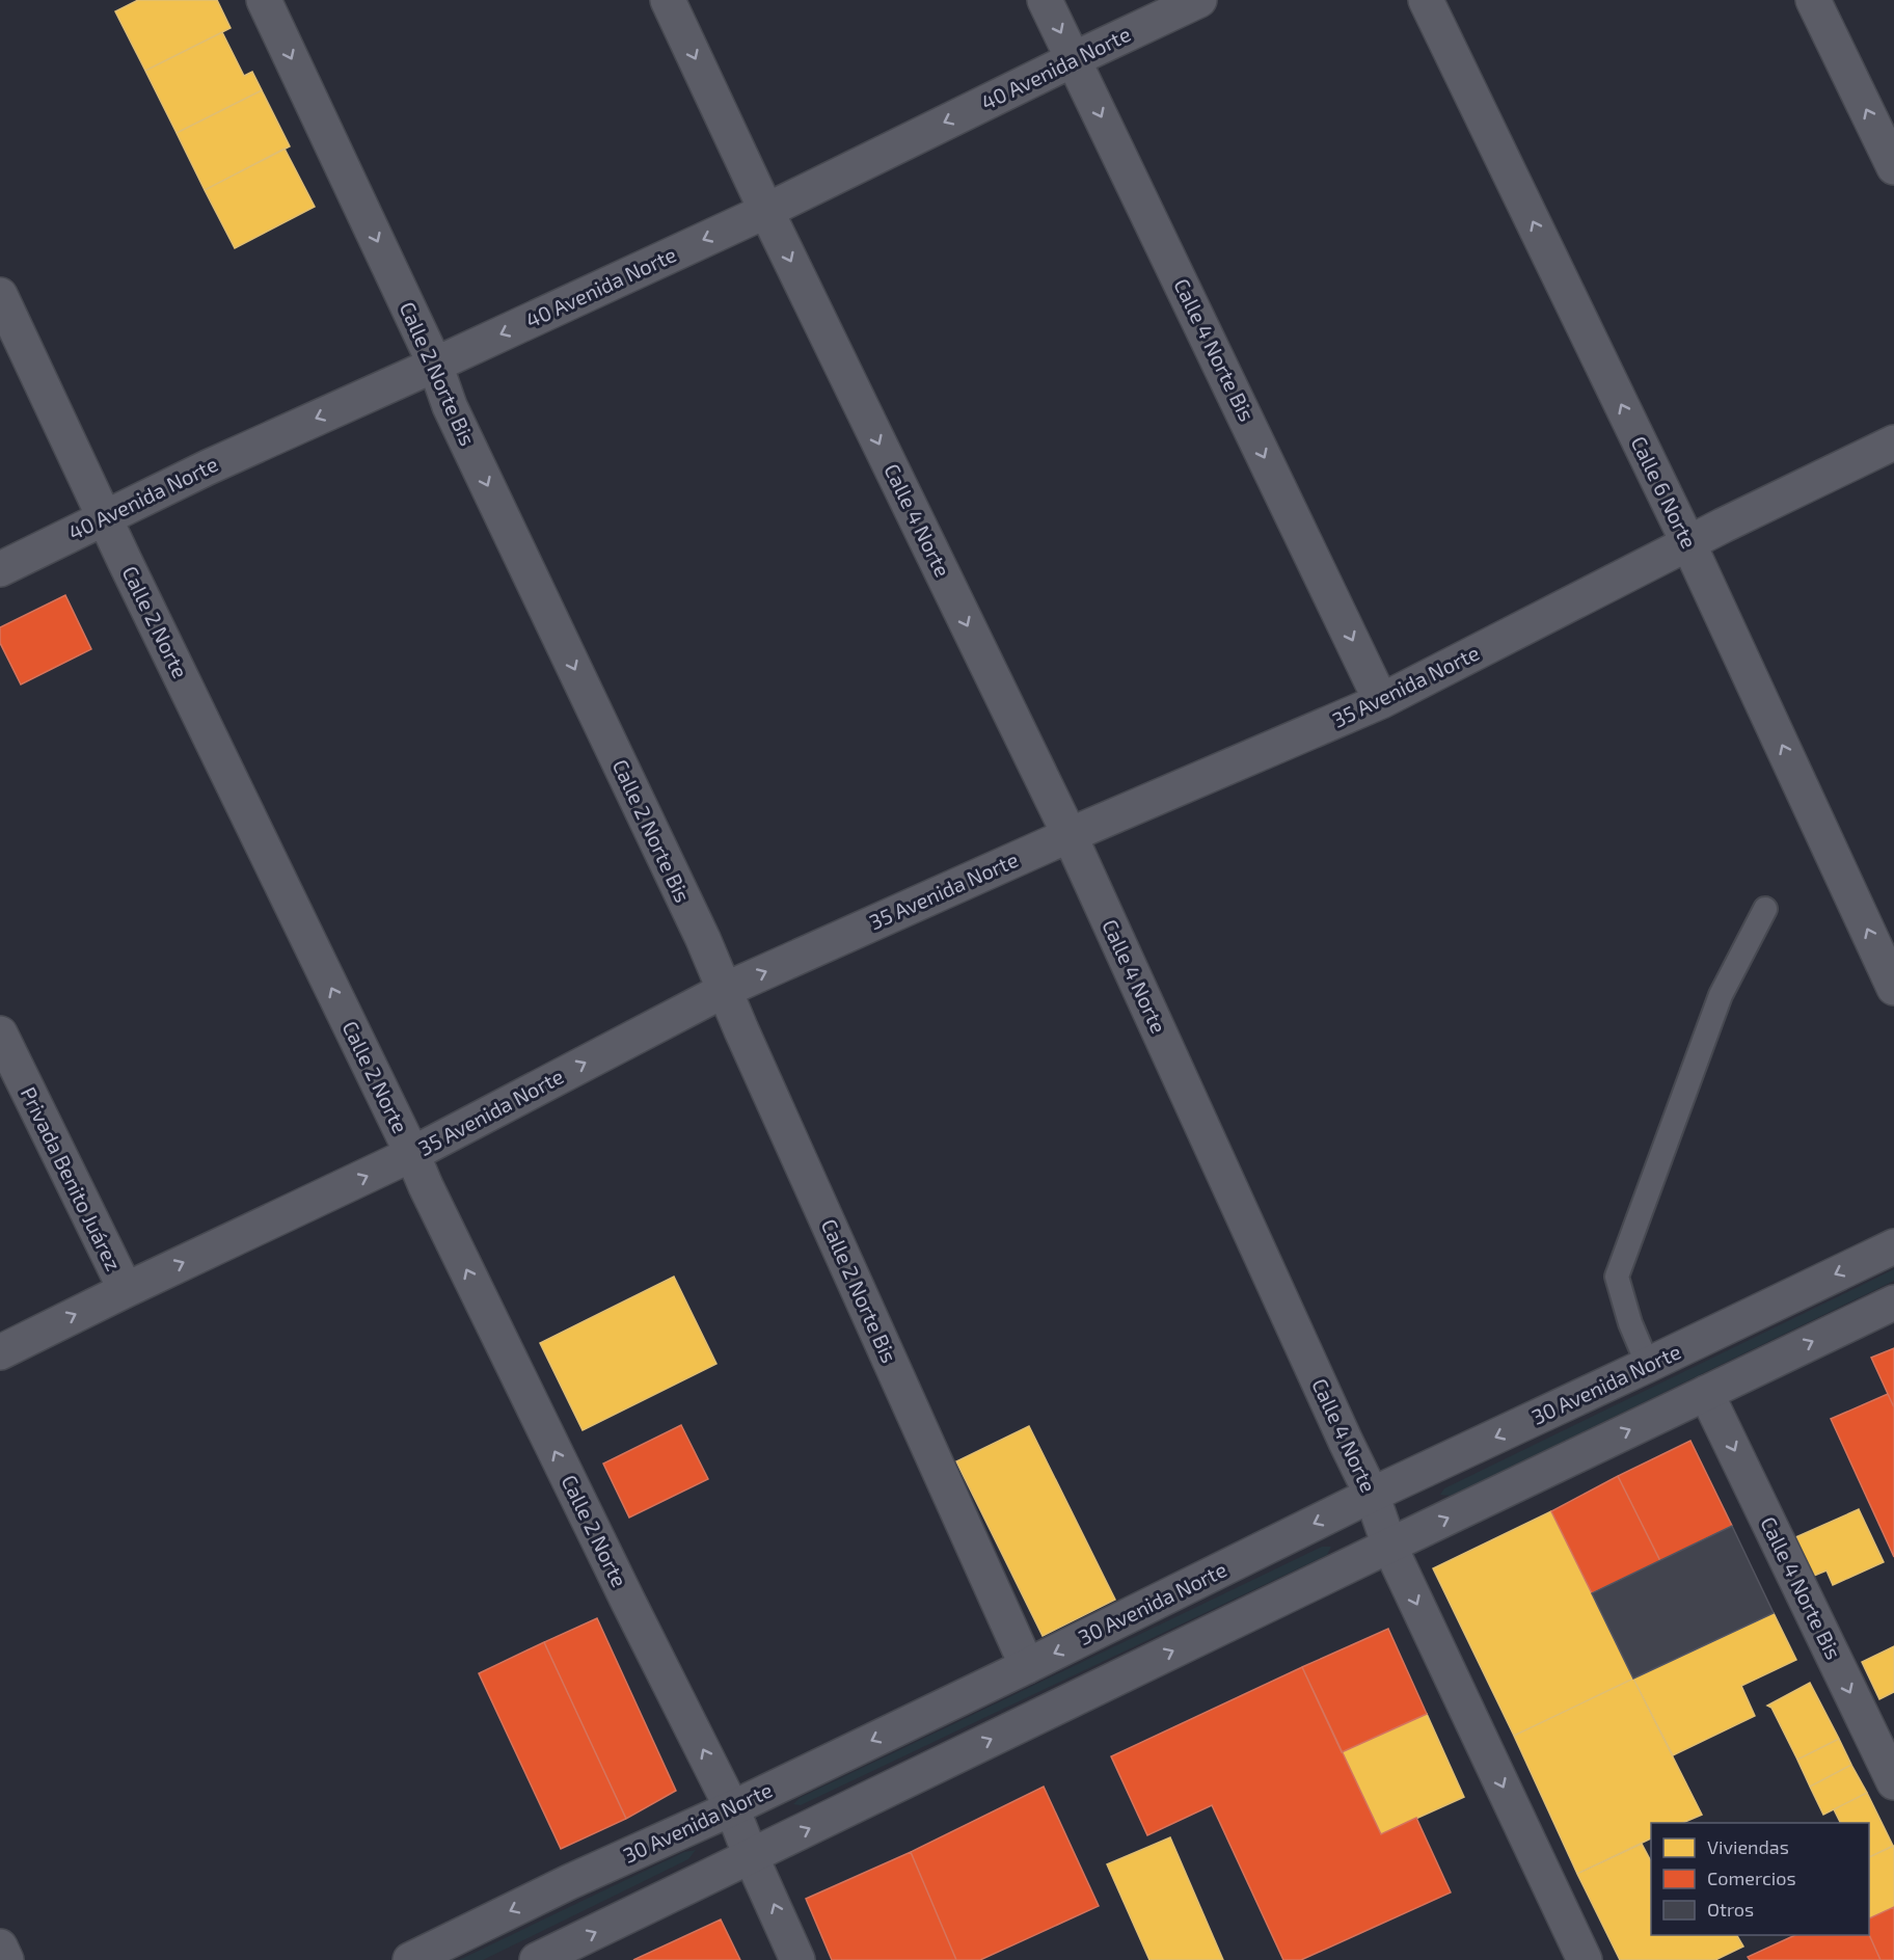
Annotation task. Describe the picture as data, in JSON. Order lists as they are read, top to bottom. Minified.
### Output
{"streets":{"street":["40 Avenida Norte","Calle 4 Norte Bis","Calle 2 Norte Bis","Calle 6 Norte","Calle 4 Norte","Calle 2 Norte","35 Avenida Norte","Privada Benito Juárez","30 Avenida Norte"]},"crossings":[["40 Avenida Norte","Calle 4 Norte Bis"],["40 Avenida Norte","Calle 2 Norte Bis"],["40 Avenida Norte","Calle 4 Norte"],["40 Avenida Norte","Calle 2 Norte"],["Calle 4 Norte Bis","35 Avenida Norte"],["Calle 2 Norte Bis","35 Avenida Norte"],["Calle 2 Norte Bis","30 Avenida Norte"],["Calle 6 Norte","35 Avenida Norte"],["Calle 4 Norte","35 Avenida Norte"],["Calle 4 Norte","30 Avenida Norte"],["Calle 2 Norte","35 Avenida Norte"],["Calle 2 Norte","30 Avenida Norte"],["35 Avenida Norte","Privada Benito Juárez"]],"one_way":["40 Avenida Norte","Calle 4 Norte Bis","Calle 2 Norte Bis","Calle 6 Norte","Calle 4 Norte","Calle 2 Norte","35 Avenida Norte"],"legend":["Viviendas","Comercios","Otros"]}
